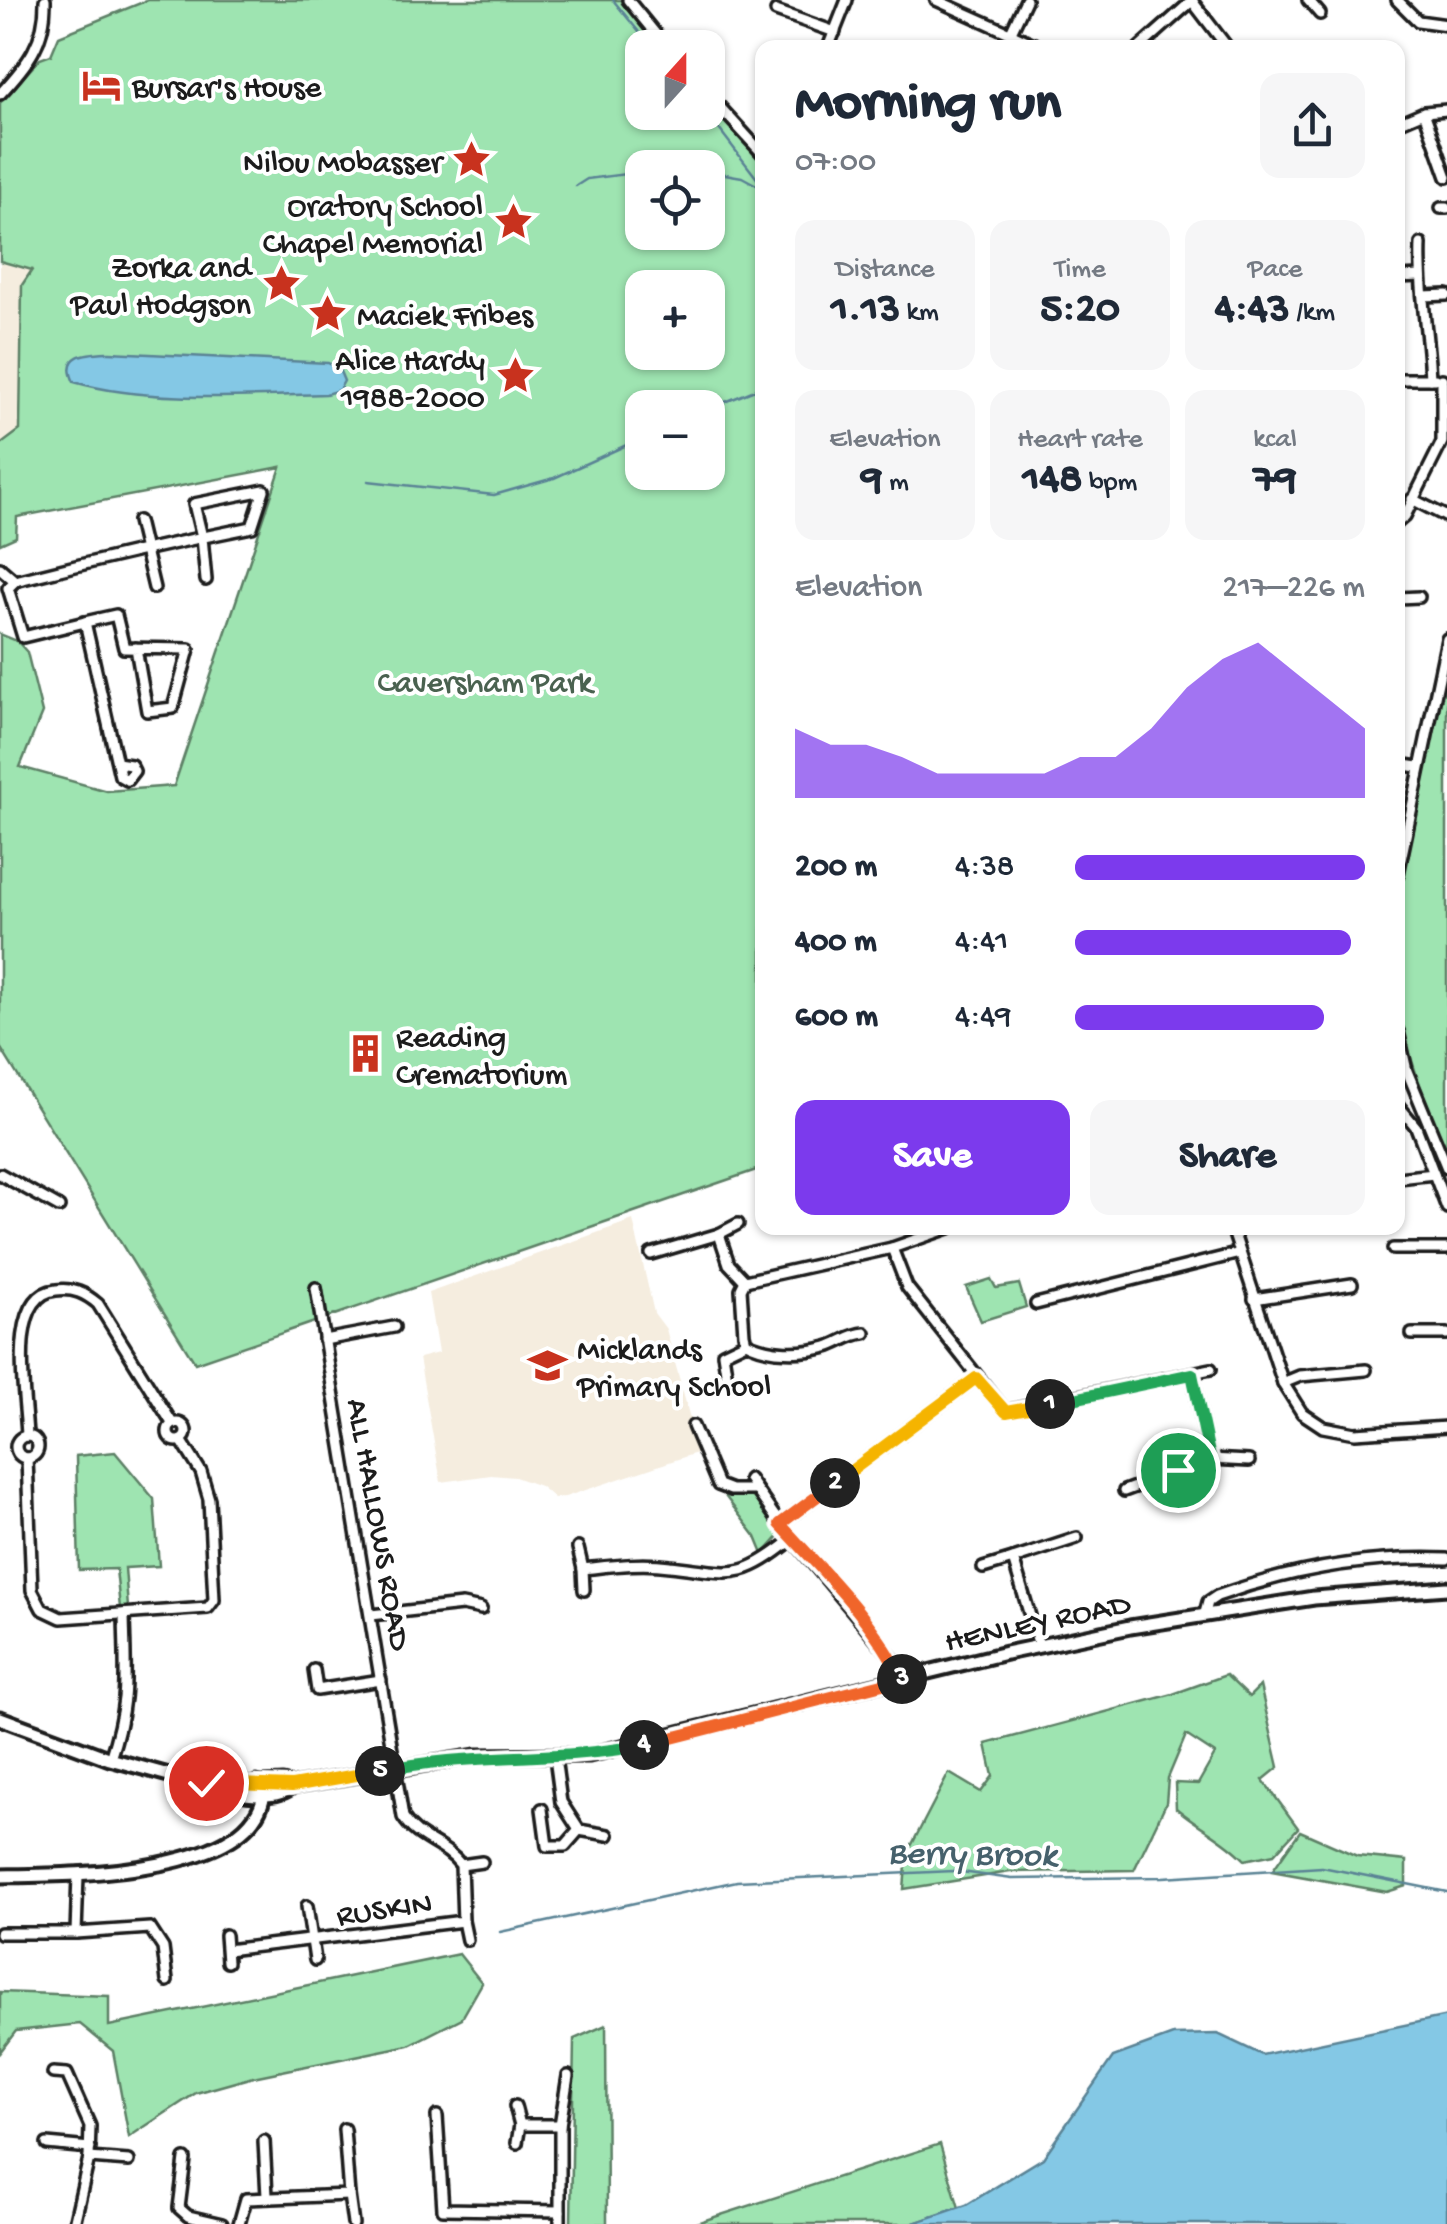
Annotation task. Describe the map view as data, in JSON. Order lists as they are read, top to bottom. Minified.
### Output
{"streets":{"main road":["HENLEY ROAD"],"street":["ALL HALLOWS ROAD","RUSKIN"]},"crossings":[["ALL HALLOWS ROAD","HENLEY ROAD"],["ALL HALLOWS ROAD","RUSKIN"],["HENLEY ROAD","RUSKIN"]],"water":["Berry Brook"],"parks":["Caversham Park"],"places":{"hotel":["Bursar's House"],"place":["Nilou Mobasser","Oratory School Chapel Memorial","Zorka and Paul Hodgson","Maciek Fribes","Alice Hardy 1988-2000"],"building":["Reading Crematorium"],"school or university":["Micklands Primary School"]},"north":"top","page":{"map_buttons":["+","−"],"heading":["Morning run","07:00"],"stats":[["Distance","1.13 km"],["Time","5:20"],["Pace","4:43 /km"],["Elevation","9 m"],["Heart rate","148 bpm"],["kcal","79"]],"chart":["Elevation","217–226 m"],"list":[{"name":"200 m","note":"4:38"},{"name":"400 m","note":"4:41"},{"name":"600 m","note":"4:49"}],"buttons":["Save","Share"],"pins":["1","2","3","4","5"]}}
